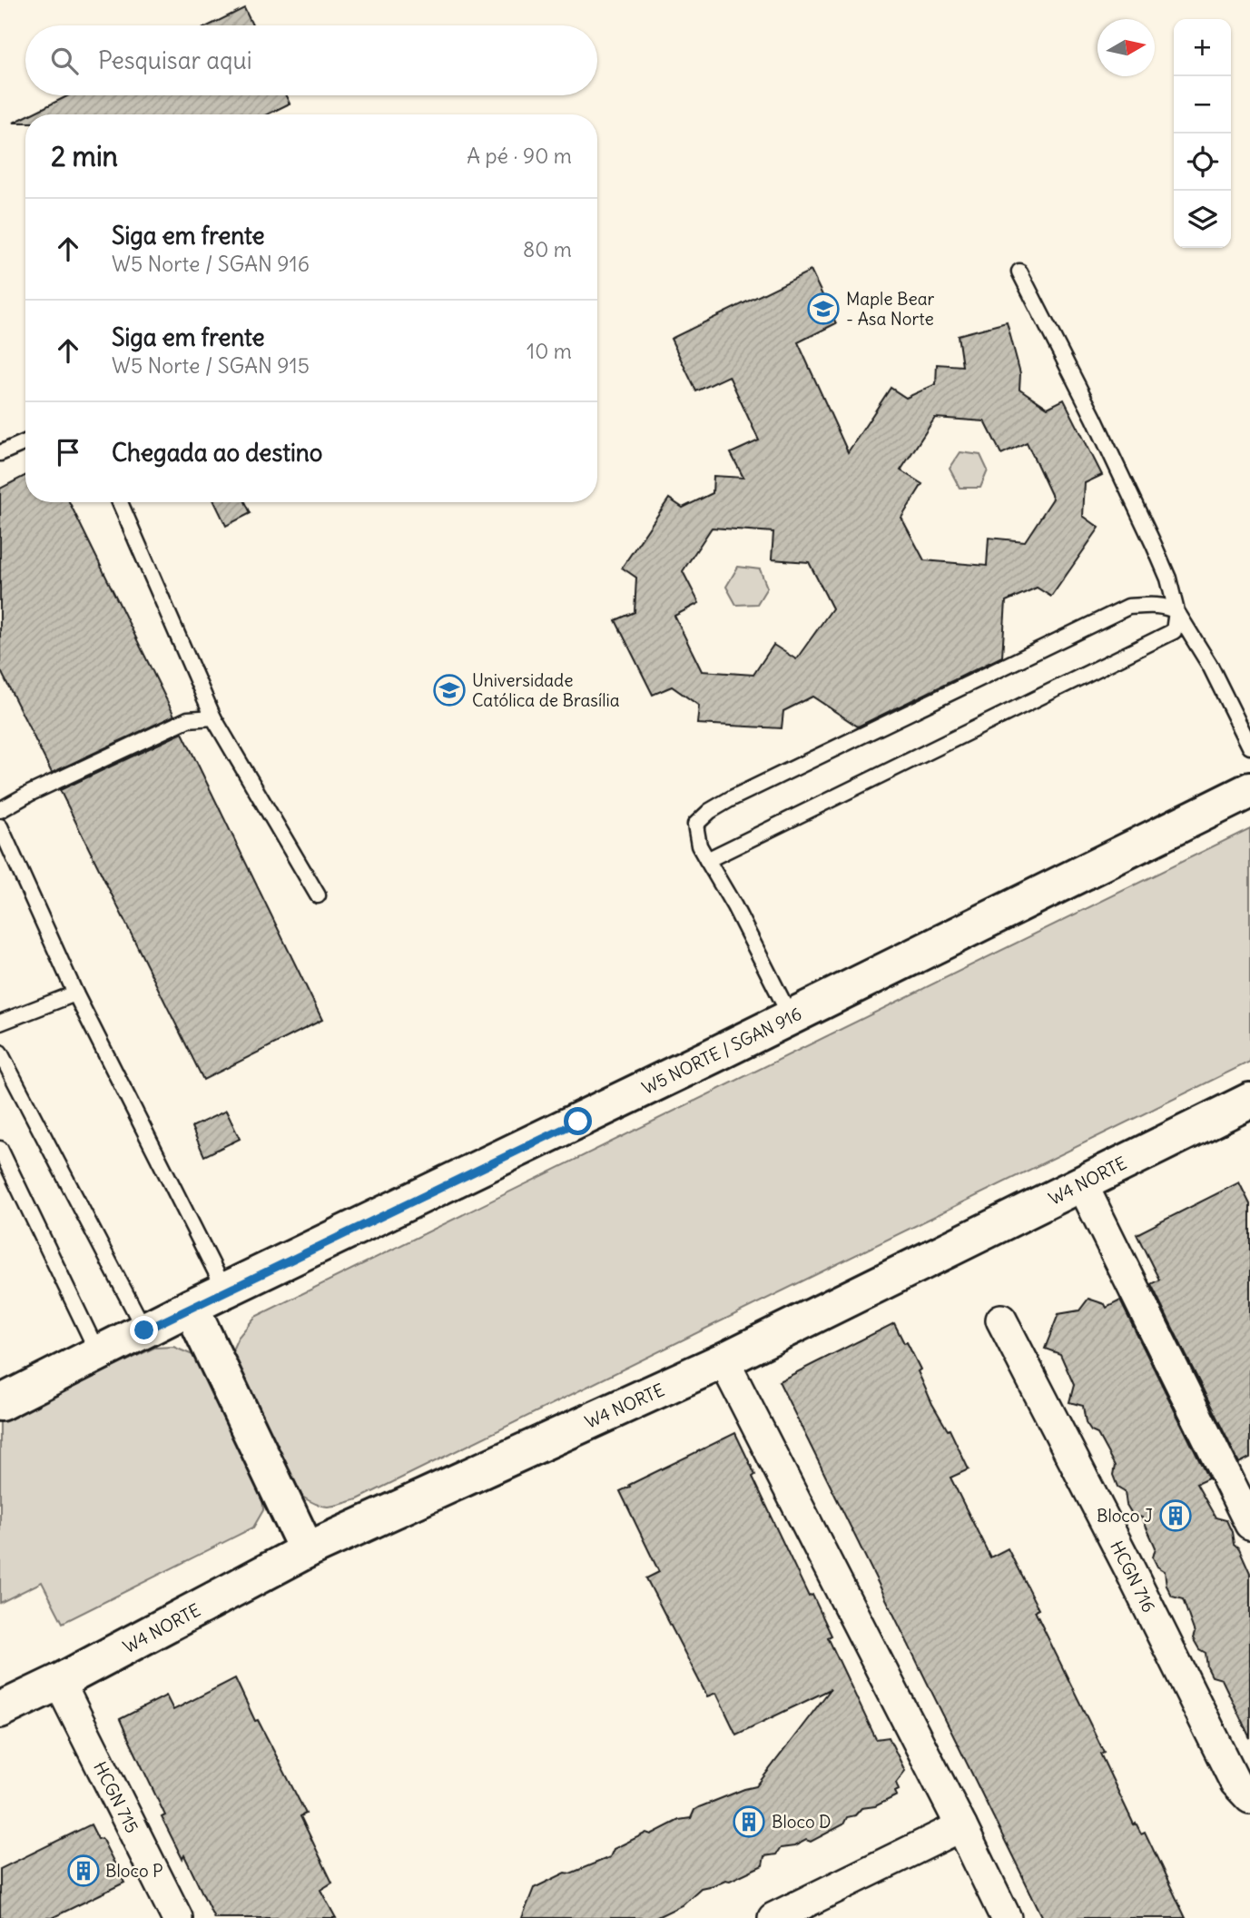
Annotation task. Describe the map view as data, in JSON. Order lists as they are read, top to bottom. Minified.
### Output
{"streets":{"main road":["W5 NORTE / SGAN 916","W4 NORTE"],"street":["HCGN 716","HCGN 715"]},"crossings":[["W4 NORTE","HCGN 715"]],"places":{"school or university":["Maple Bear - Asa Norte","Universidade Católica de Brasília"],"building":["Bloco J","Bloco D","Bloco P"]},"north":"right","page":{"map_buttons":["+","−"],"search":"Pesquisar aqui","heading":["2 min","A pé · 90 m"],"list":[["Siga em frente","W5 Norte / SGAN 916","80 m"],["Siga em frente","W5 Norte / SGAN 915","10 m"],"Chegada ao destino"]}}
